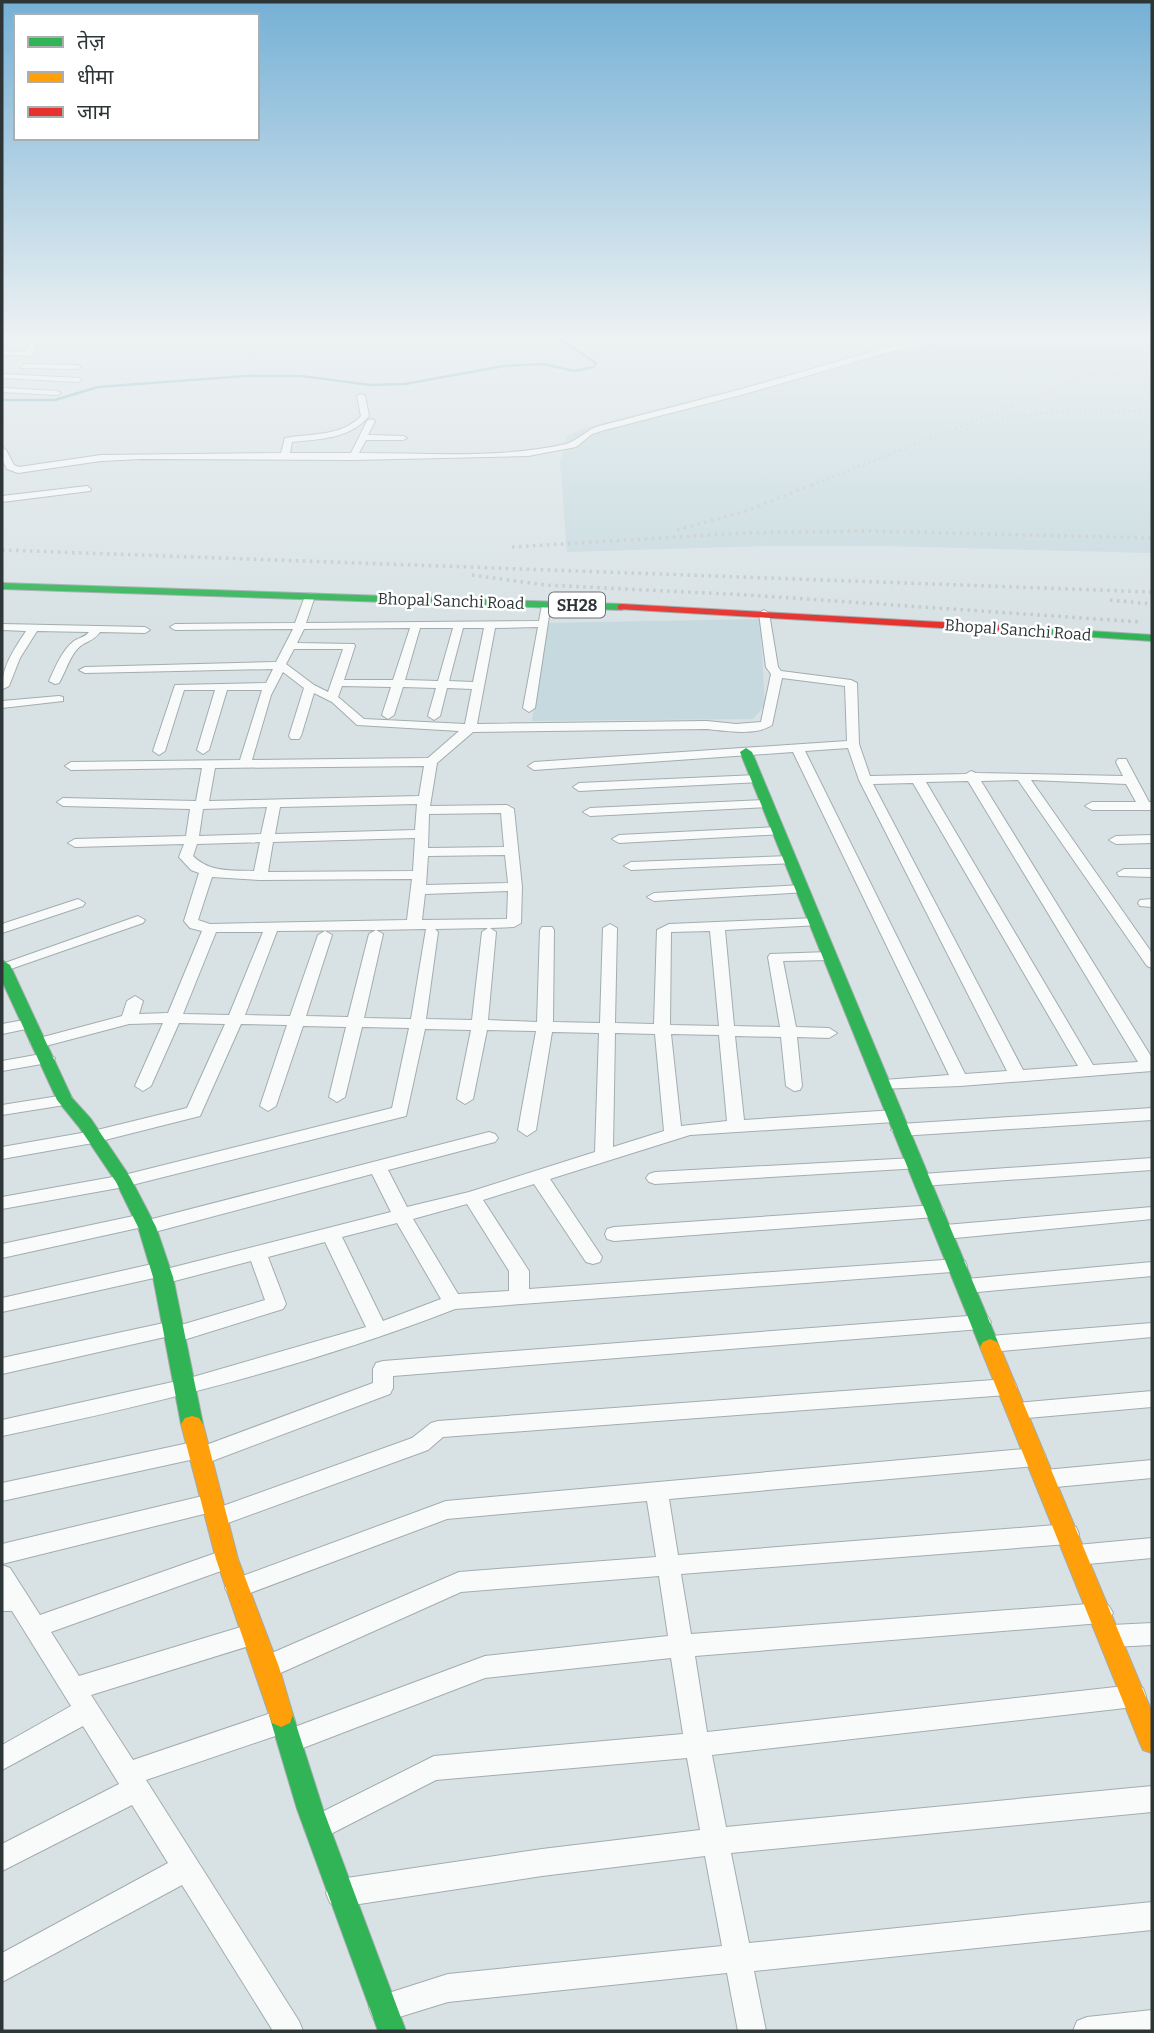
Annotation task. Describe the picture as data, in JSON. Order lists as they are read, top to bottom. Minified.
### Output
{"streets":{"street":["Bhopal Sanchi Road","SH28"]},"legend":["तेज़","धीमा","जाम"]}
